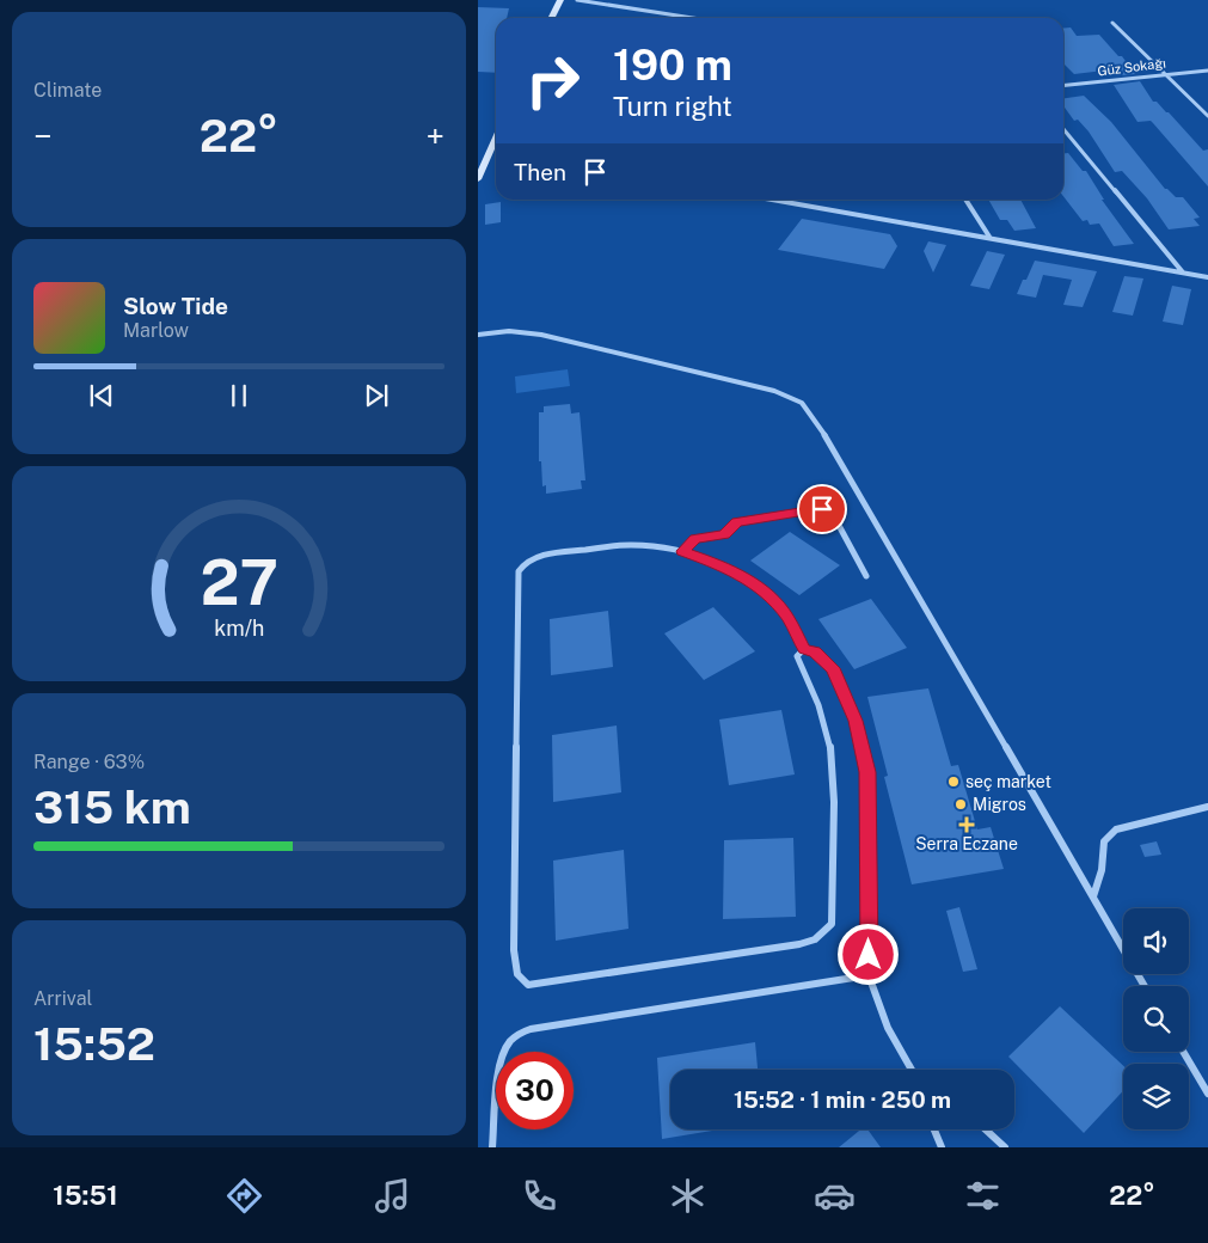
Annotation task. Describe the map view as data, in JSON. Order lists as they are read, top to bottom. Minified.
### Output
{"streets":{"street":["Güz Sokağı"]},"places":{"other":["seç market","Migros"],"health":["Serra Eczane"]},"page":{"tile":["Climate",["Range · 63%","315 km"],["Arrival","15:52"]],"turn":["190 m","Turn right"],"heat":["−","22°","+"],"then":"Then","song":["Slow Tide","Marlow"],"limit":"30","trip":"15:52 · 1 min · 250 m","tabs":["15:51","22°"],"gauge":["27","km/h"]}}
